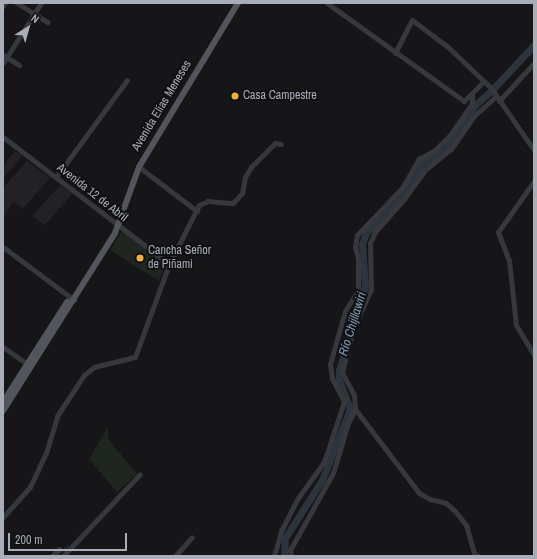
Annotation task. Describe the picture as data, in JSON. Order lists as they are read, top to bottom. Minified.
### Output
{"streets":{"main road":["Avenida Elías Meneses"],"street":["Avenida 12 de Abril"]},"crossings":[["Avenida Elías Meneses","Avenida 12 de Abril"]],"water":["Río Chijllawiri"],"places":["Casa Campestre","Cancha Señor de Piñami"],"scale_bar":"200 m","north":"top right"}
